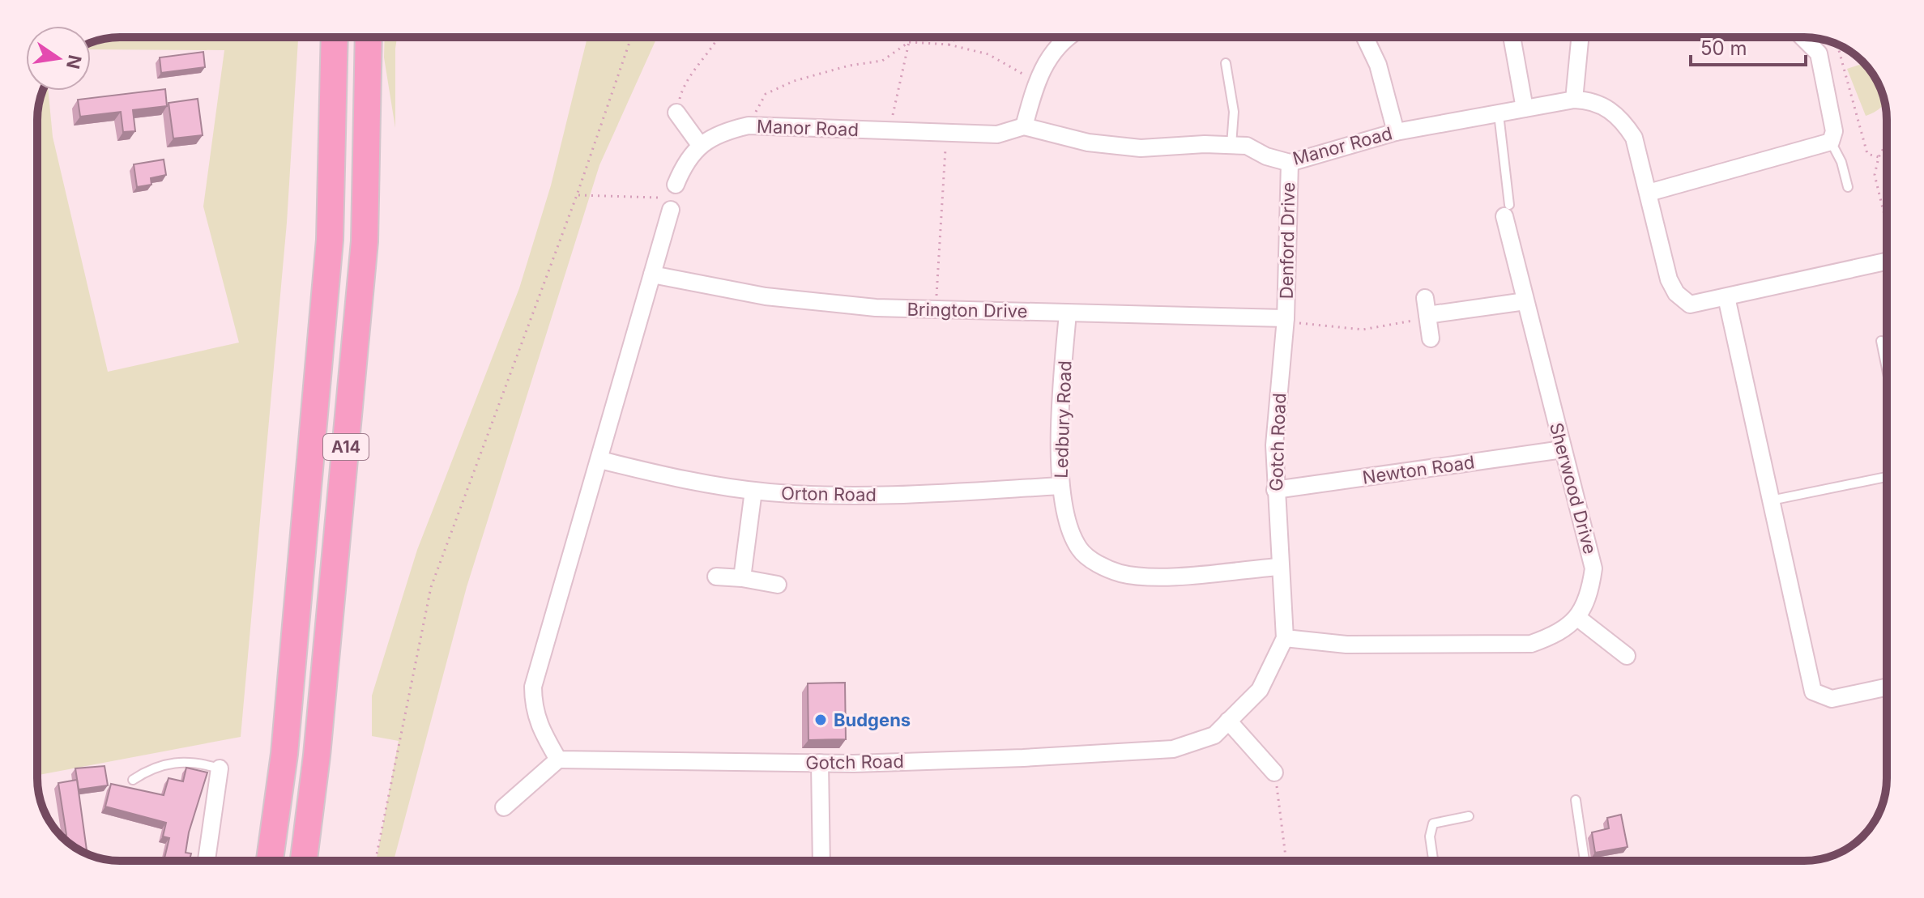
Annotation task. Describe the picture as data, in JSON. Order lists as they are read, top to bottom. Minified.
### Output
{"streets":{"highway":["A14"],"street":["Manor Road","Denford Drive","Brington Drive","Ledbury Road","Gotch Road","Newton Road","Sherwood Drive","Orton Road"]},"crossings":[["Manor Road","Denford Drive"],["Manor Road","Brington Drive"],["Denford Drive","Brington Drive"],["Denford Drive","Gotch Road"],["Brington Drive","Ledbury Road"],["Brington Drive","Gotch Road"],["Ledbury Road","Gotch Road"],["Ledbury Road","Orton Road"],["Gotch Road","Newton Road"],["Newton Road","Sherwood Drive"]],"places":["Budgens"],"scale_bar":"50 m","north":"right"}
